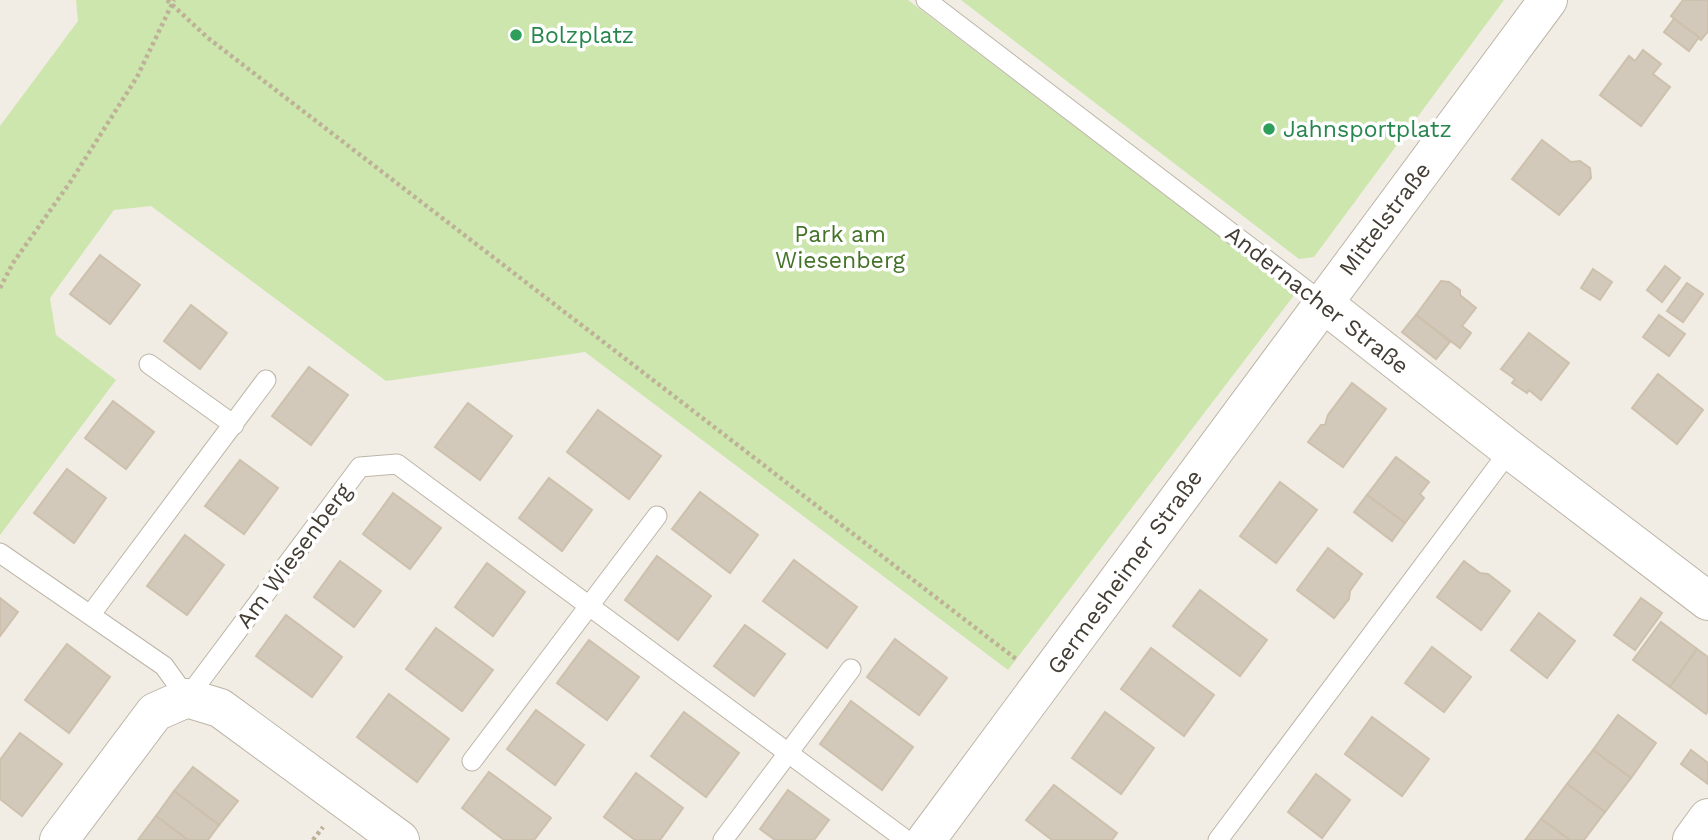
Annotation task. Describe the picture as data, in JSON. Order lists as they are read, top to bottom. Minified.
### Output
{"streets":{"street":["Mittelstraße","Andernacher Straße","Germesheimer Straße"],"lane":["Am Wiesenberg"]},"crossings":[["Mittelstraße","Andernacher Straße"],["Mittelstraße","Germesheimer Straße"],["Andernacher Straße","Germesheimer Straße"]],"parks":["Park am Wiesenberg"],"places":["Bolzplatz","Jahnsportplatz"]}
